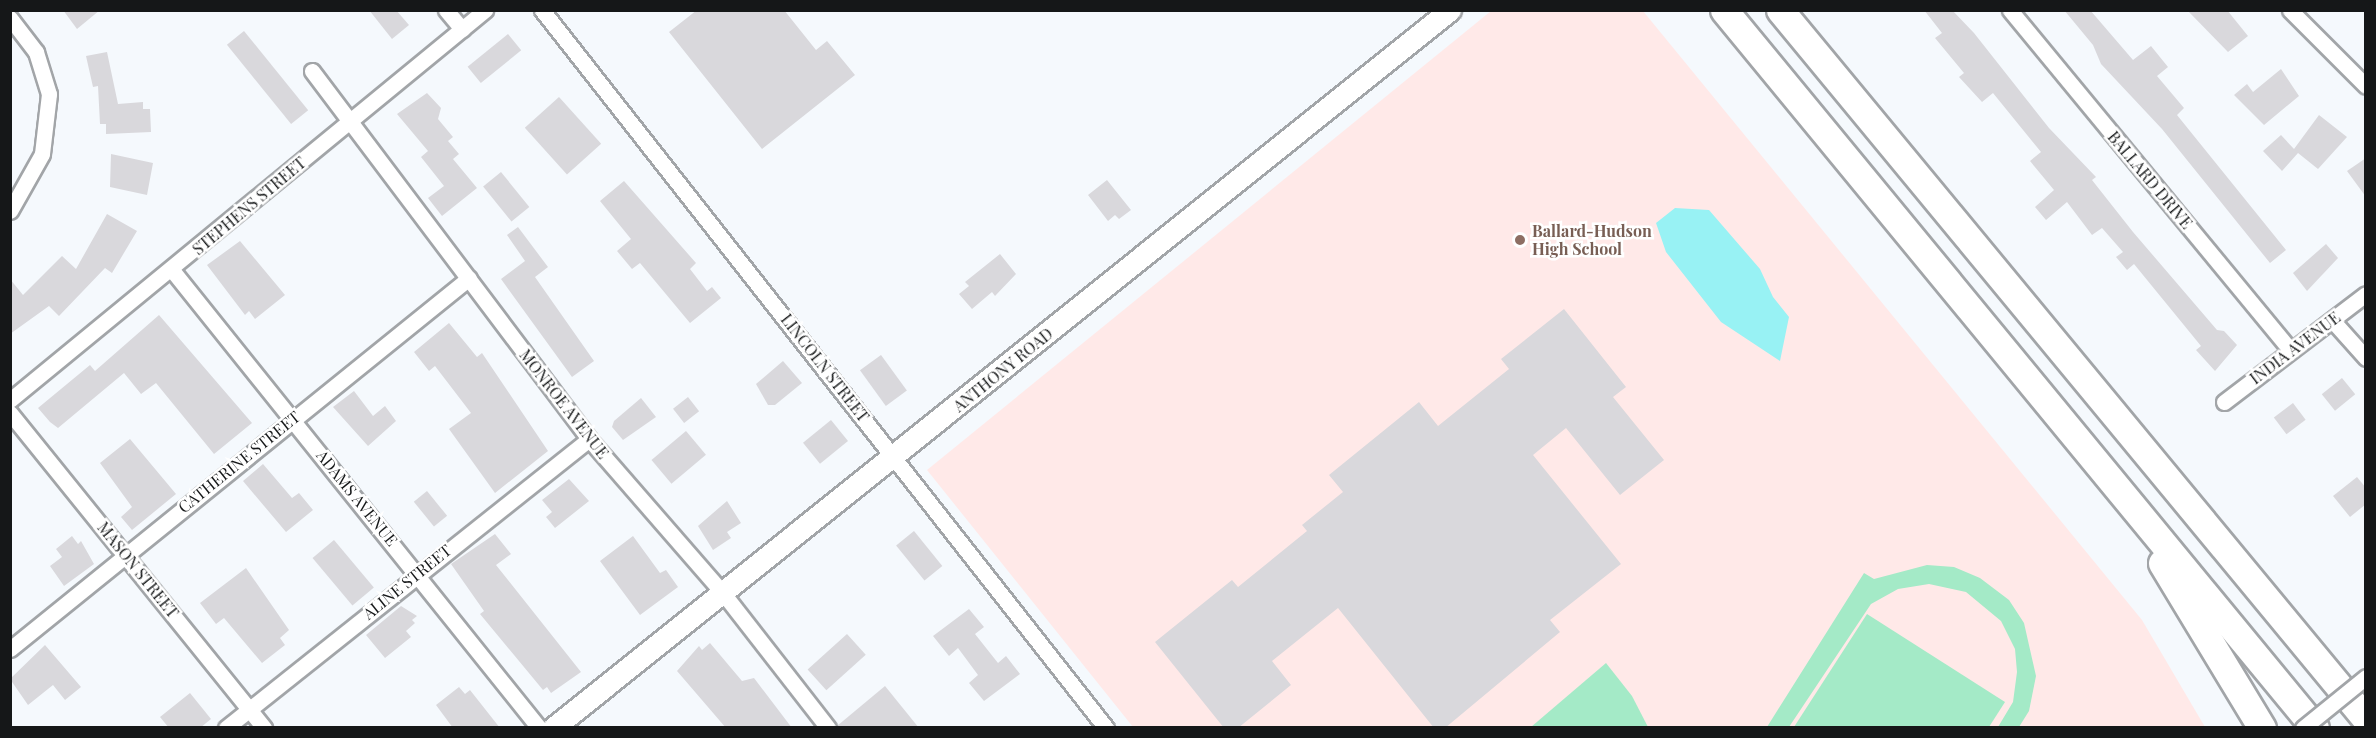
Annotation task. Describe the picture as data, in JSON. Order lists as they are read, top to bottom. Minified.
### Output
{"streets":{"street":["BALLARD DRIVE","STEPHENS STREET","INDIA AVENUE","LINCOLN STREET","ANTHONY ROAD","MONROE AVENUE","CATHERINE STREET","ADAMS AVENUE","MASON STREET","ALINE STREET"]},"crossings":[["BALLARD DRIVE","INDIA AVENUE"],["STEPHENS STREET","MONROE AVENUE"],["STEPHENS STREET","ADAMS AVENUE"],["LINCOLN STREET","ANTHONY ROAD"],["ANTHONY ROAD","MONROE AVENUE"],["MONROE AVENUE","CATHERINE STREET"],["MONROE AVENUE","ALINE STREET"],["CATHERINE STREET","ADAMS AVENUE"],["CATHERINE STREET","MASON STREET"],["ADAMS AVENUE","ALINE STREET"],["MASON STREET","ALINE STREET"]],"places":["Ballard-Hudson High School"]}
